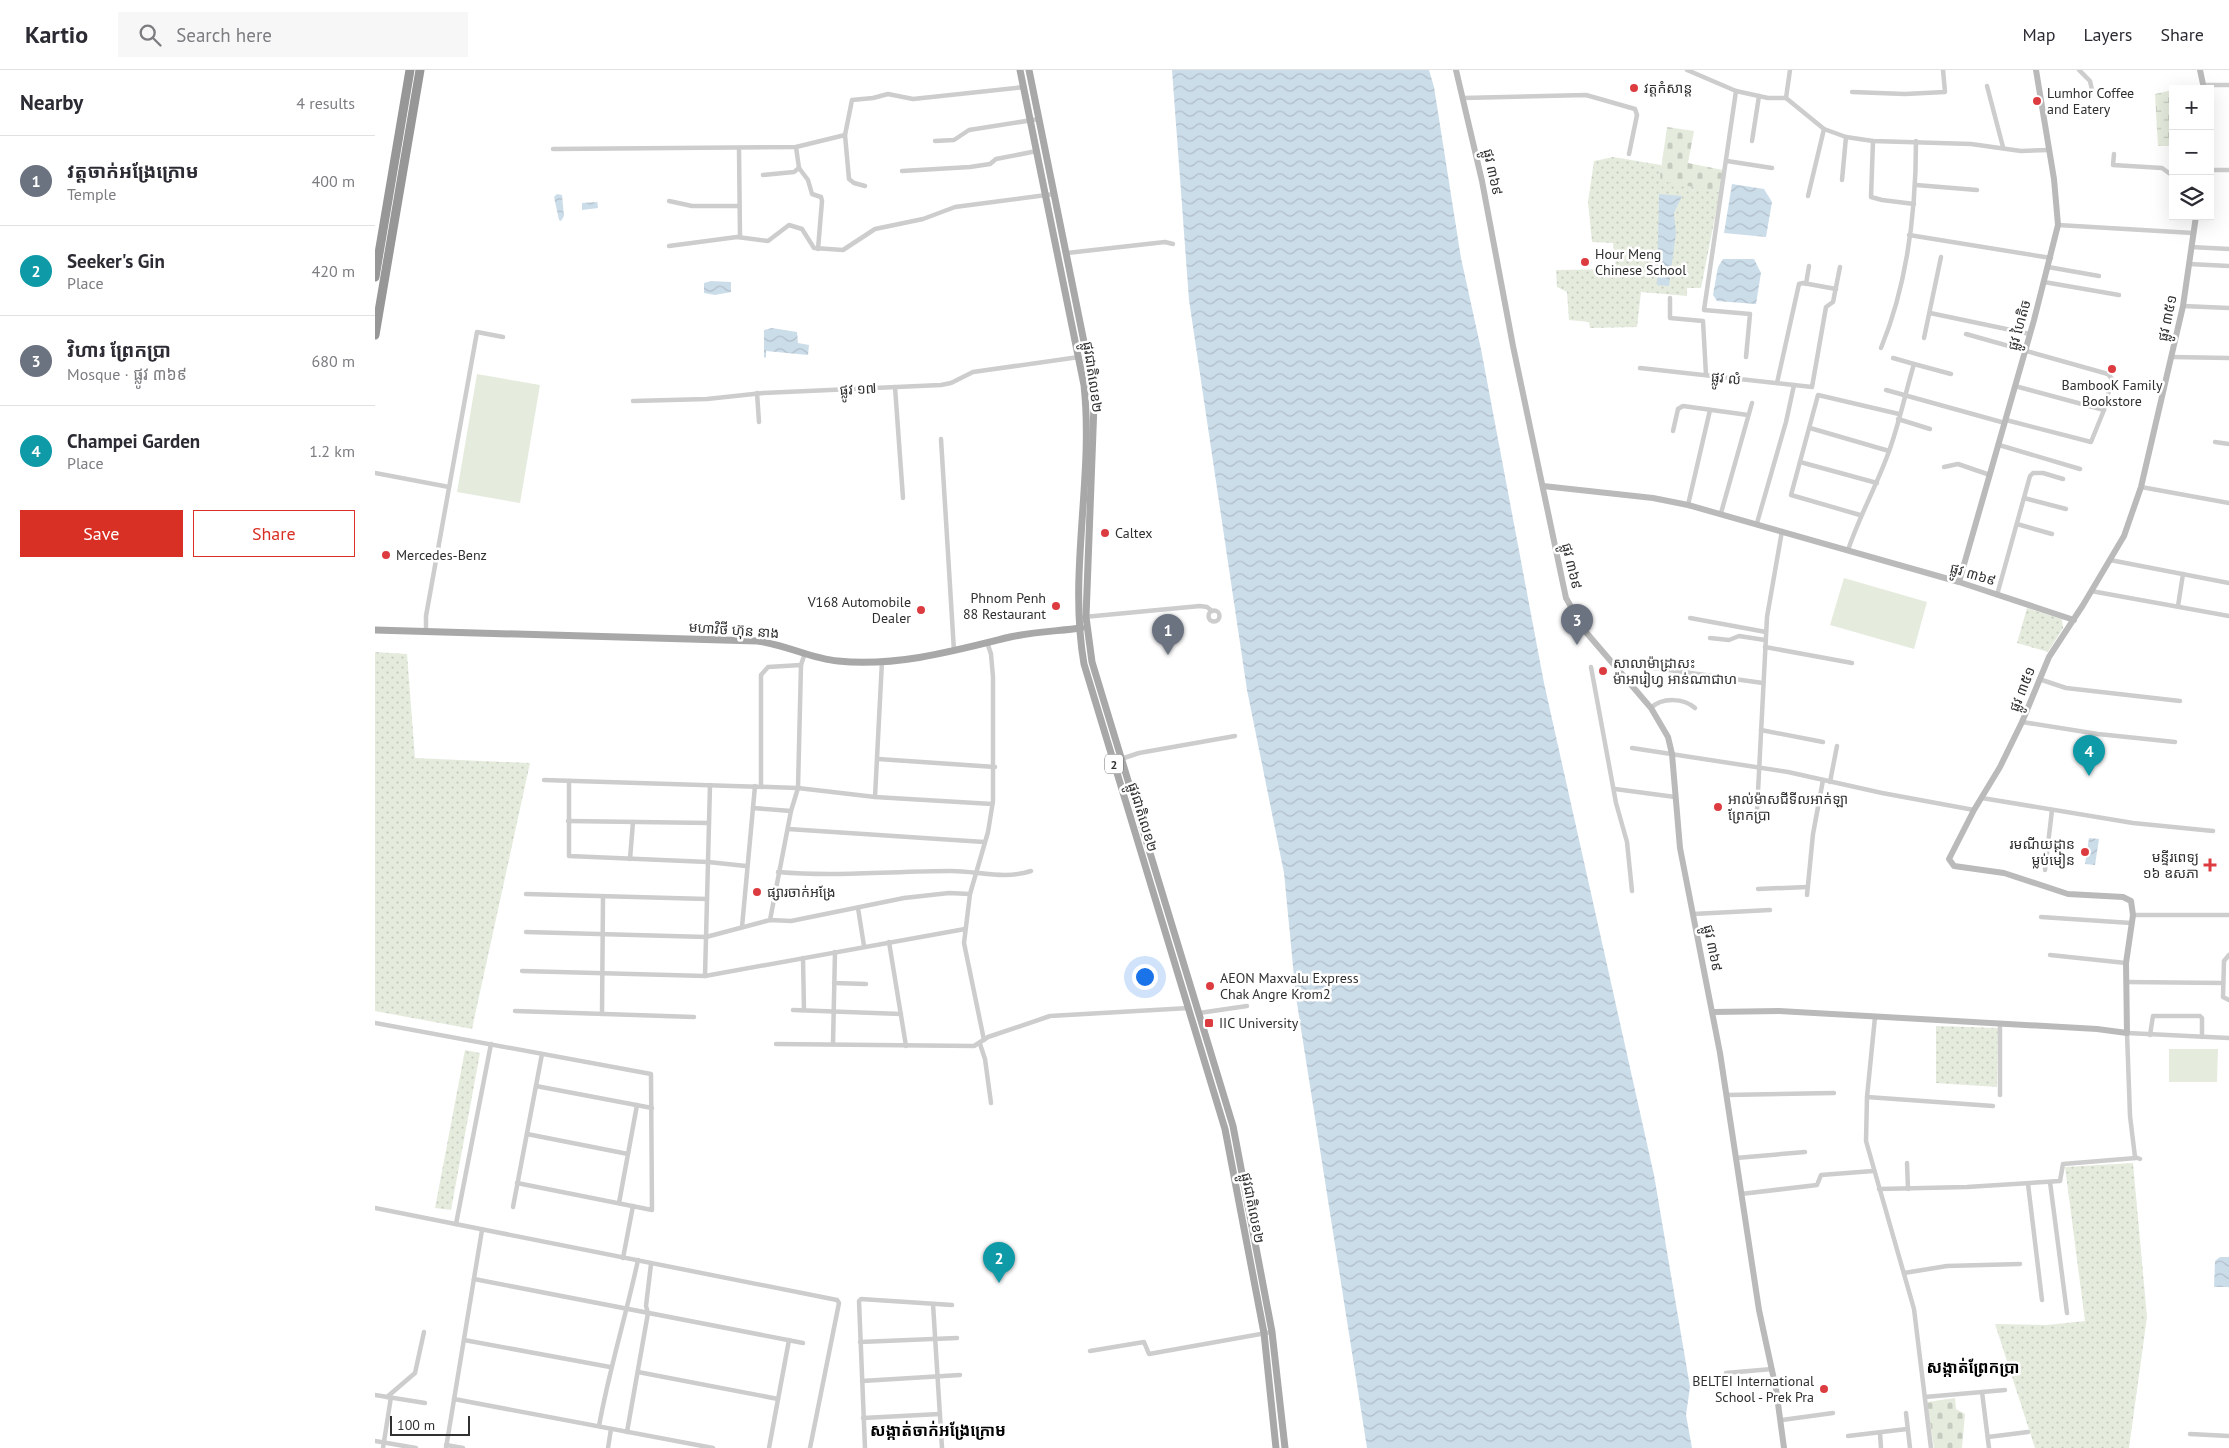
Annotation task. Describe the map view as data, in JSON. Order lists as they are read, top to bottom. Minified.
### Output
{"streets":{"main road":["ផ្លូវជាតិលេខ២","មហាវិថី ហ៊ុន នាង","2"],"street":["ផ្លូវ ៣៦៩","ផ្លូវ ៣៥១","ផ្លូវ ហៃតិច","ផ្លូវ លំ","ផ្លូវ ១៧"]},"crossings":[["ផ្លូវ ៣៦៩","ផ្លូវ ៣៥១"],["ផ្លូវ ៣៦៩","ផ្លូវ ហៃតិច"],["ផ្លូវជាតិលេខ២","ផ្លូវ ១៧"],["ផ្លូវជាតិលេខ២","មហាវិថី ហ៊ុន នាង"]],"districts":["សង្កាត់ព្រែកប្រា","សង្កាត់ចាក់អង្រែក្រោម"],"places":{"other":["វត្តកំសាន្ត","Lumhor Coffee and Eatery","Hour Meng Chinese School","BambooK Family Bookstore","Caltex","Mercedes-Benz","Phnom Penh 88 Restaurant","V168 Automobile Dealer","សាលាម៉ាដ្រាសះ ម៉ាអារៀហ្វ អាន់ណាជាហ","អាល់ម៉ាសជីទីលអាក់ឡា ព្រែកប្រា","រមណីយដ្ឋាន ម្លប់មៀន","ផ្សារចាក់អង្រែ","AEON Maxvalu Express Chak Angre Krom2","BELTEI International School - Prek Pra"],"health":["មន្ទីរពេទ្យ ១៦ ឧសភា"],"transit":["IIC University"]},"scale_bar":"100 m","page":{"header":"Kartio","search":"Search here","nav":["Map","Layers","Share"],"heading":["Nearby","4 results"],"map_buttons":["+","−"],"list":[{"mark":"1","name":"វត្តចាក់អង្រែក្រោម","note":"Temple","value":"400 m"},{"mark":"2","name":"Seeker's Gin","note":"Place","value":"420 m"},{"mark":"3","name":"វិហារ ព្រែកប្រា","note":"Mosque · ផ្លូវ ៣៦៩","value":"680 m"},{"mark":"4","name":"Champei Garden","note":"Place","value":"1.2 km"}],"buttons":["Save","Share"],"pins":["3","1","4","2"],"scale":"100 m"}}
